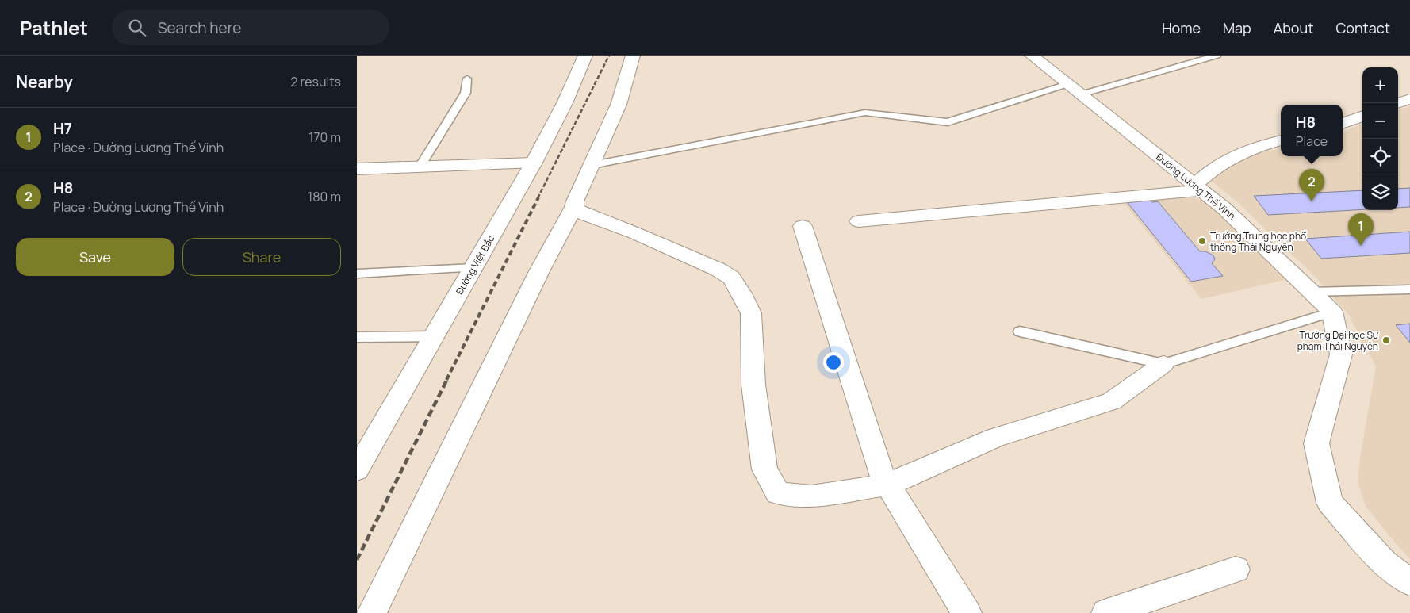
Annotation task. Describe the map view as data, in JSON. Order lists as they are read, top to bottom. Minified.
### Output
{"streets":{"street":["Đường Lương Thế Vinh","Đường Việt Bắc"]},"places":["Trường Trung học phổ thông Thái Nguyên","Trường Đại học Sư phạm Thái Nguyên"],"page":{"header":"Pathlet","search":"Search here","nav":["Home","Map","About","Contact"],"heading":["Nearby","2 results"],"map_buttons":["+","−"],"popup":["H8","Place"],"list":[{"mark":"1","name":"H7","note":"Place · Đường Lương Thế Vinh","value":"170 m"},{"mark":"2","name":"H8","note":"Place · Đường Lương Thế Vinh","value":"180 m"}],"pins":["2","1"],"buttons":["Save","Share"]}}
